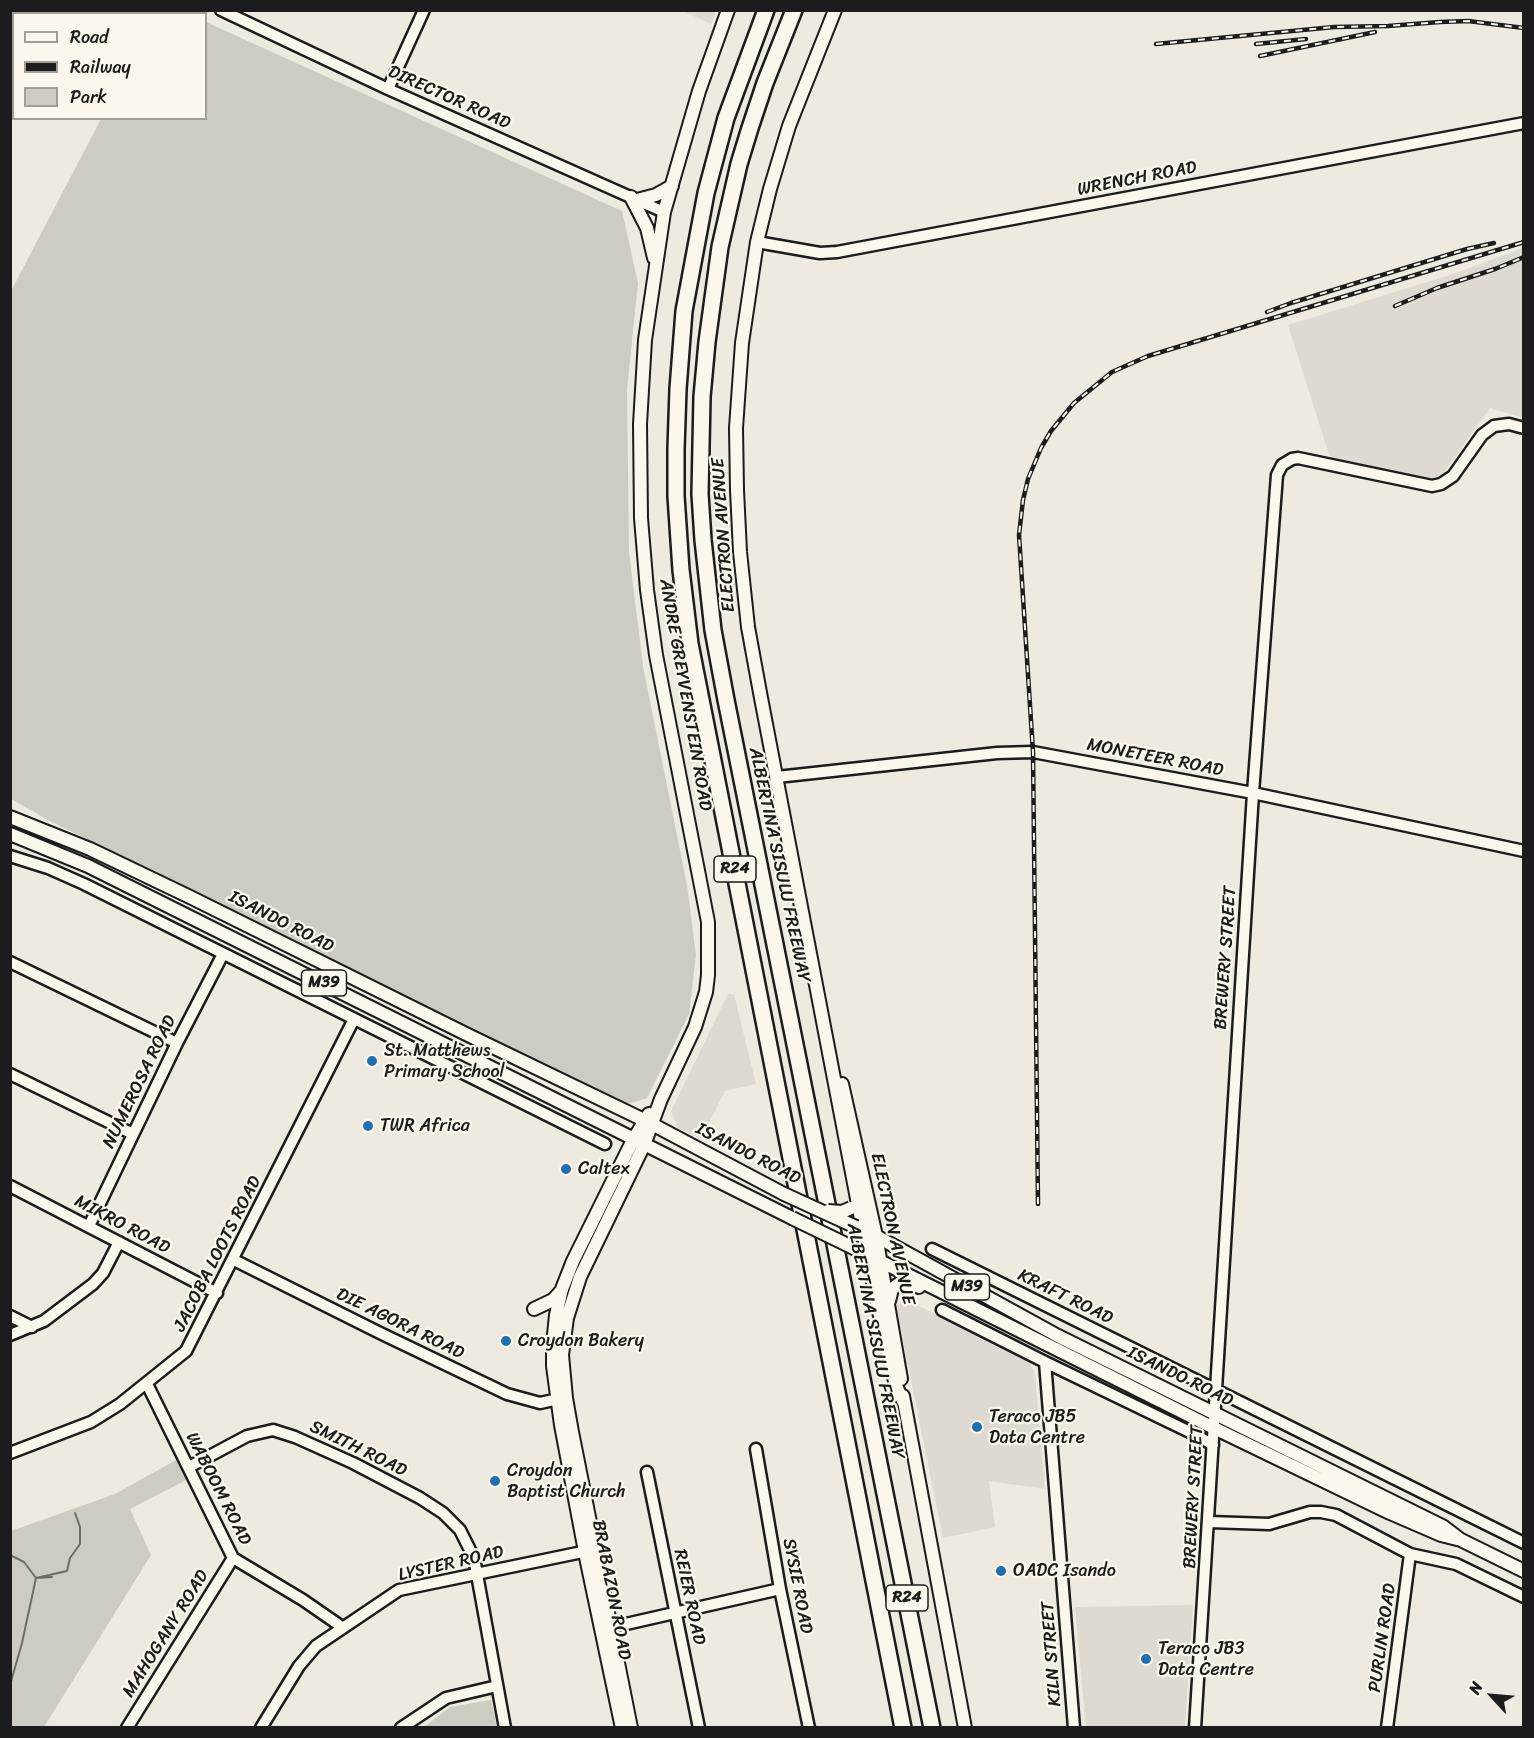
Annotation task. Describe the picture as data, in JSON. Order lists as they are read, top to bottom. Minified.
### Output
{"streets":{"highway":["ALBERTINA SISULU FREEWAY","R24"],"main road":["ELECTRON AVENUE","ANDRE GREYVENSTEIN ROAD","ISANDO ROAD","M39","BRABAZON ROAD"],"street":["DIRECTOR ROAD","WRENCH ROAD","MONETEER ROAD","BREWERY STREET","NUMEROSA ROAD","MIKRO ROAD","JACOBA LOOTS ROAD","KRAFT ROAD","DIE AGORA ROAD","SMITH ROAD","WABOOM ROAD","LYSTER ROAD","SYSIE ROAD","REIER ROAD","MAHOGANY ROAD","PURLIN ROAD","KILN STREET"]},"crossings":[["DIRECTOR ROAD","ANDRE GREYVENSTEIN ROAD"],["WRENCH ROAD","ELECTRON AVENUE"],["ELECTRON AVENUE","MONETEER ROAD"],["ELECTRON AVENUE","ISANDO ROAD"],["ANDRE GREYVENSTEIN ROAD","ISANDO ROAD"],["ANDRE GREYVENSTEIN ROAD","BRABAZON ROAD"],["MONETEER ROAD","BREWERY STREET"],["ISANDO ROAD","BREWERY STREET"],["ISANDO ROAD","KRAFT ROAD"],["ISANDO ROAD","BRABAZON ROAD"],["BREWERY STREET","KRAFT ROAD"],["NUMEROSA ROAD","MIKRO ROAD"],["MIKRO ROAD","JACOBA LOOTS ROAD"],["JACOBA LOOTS ROAD","DIE AGORA ROAD"],["JACOBA LOOTS ROAD","WABOOM ROAD"],["DIE AGORA ROAD","BRABAZON ROAD"],["SMITH ROAD","WABOOM ROAD"],["SMITH ROAD","LYSTER ROAD"],["WABOOM ROAD","LYSTER ROAD"],["WABOOM ROAD","MAHOGANY ROAD"],["LYSTER ROAD","BRABAZON ROAD"]],"places":["St. Matthews Primary School","TWR Africa","Caltex","Croydon Bakery","Teraco JB5 Data Centre","Croydon Baptist Church","OADC Isando","Teraco JB3 Data Centre"],"legend":["Road","Railway","Park"],"north":"top left"}
